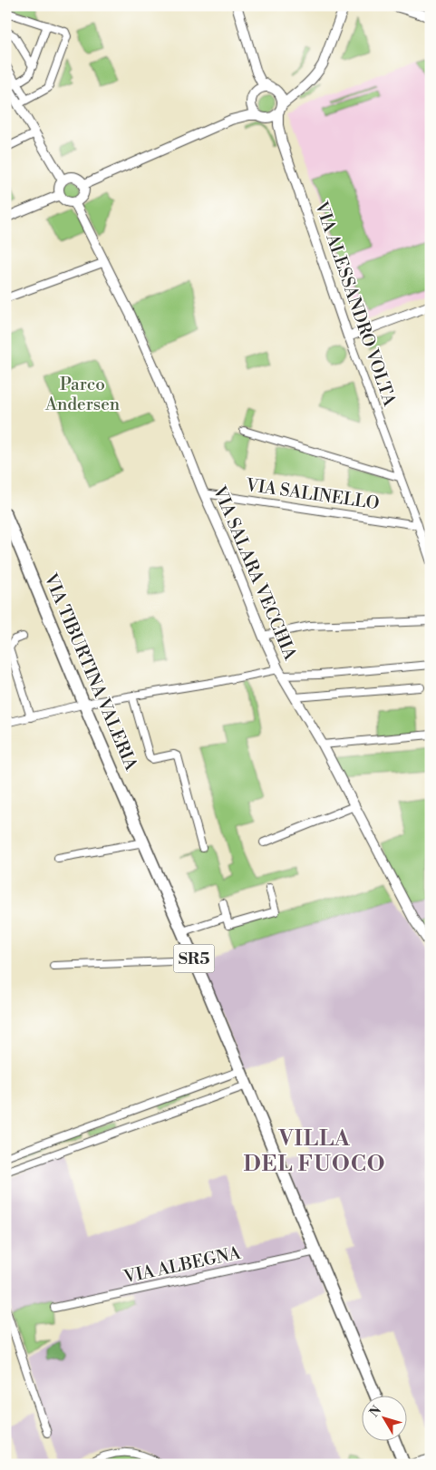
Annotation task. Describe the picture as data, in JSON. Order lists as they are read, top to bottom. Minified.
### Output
{"streets":{"main road":["VIA TIBURTINA VALERIA","SR5"],"street":["VIA ALESSANDRO VOLTA","VIA SALINELLO","VIA SALARA VECCHIA","VIA ALBEGNA"]},"crossings":[["VIA ALESSANDRO VOLTA","VIA SALINELLO"],["VIA SALINELLO","VIA SALARA VECCHIA"],["VIA TIBURTINA VALERIA","VIA ALBEGNA"]],"districts":["VILLA DEL FUOCO"],"parks":["Parco Andersen"],"north":"top left"}
